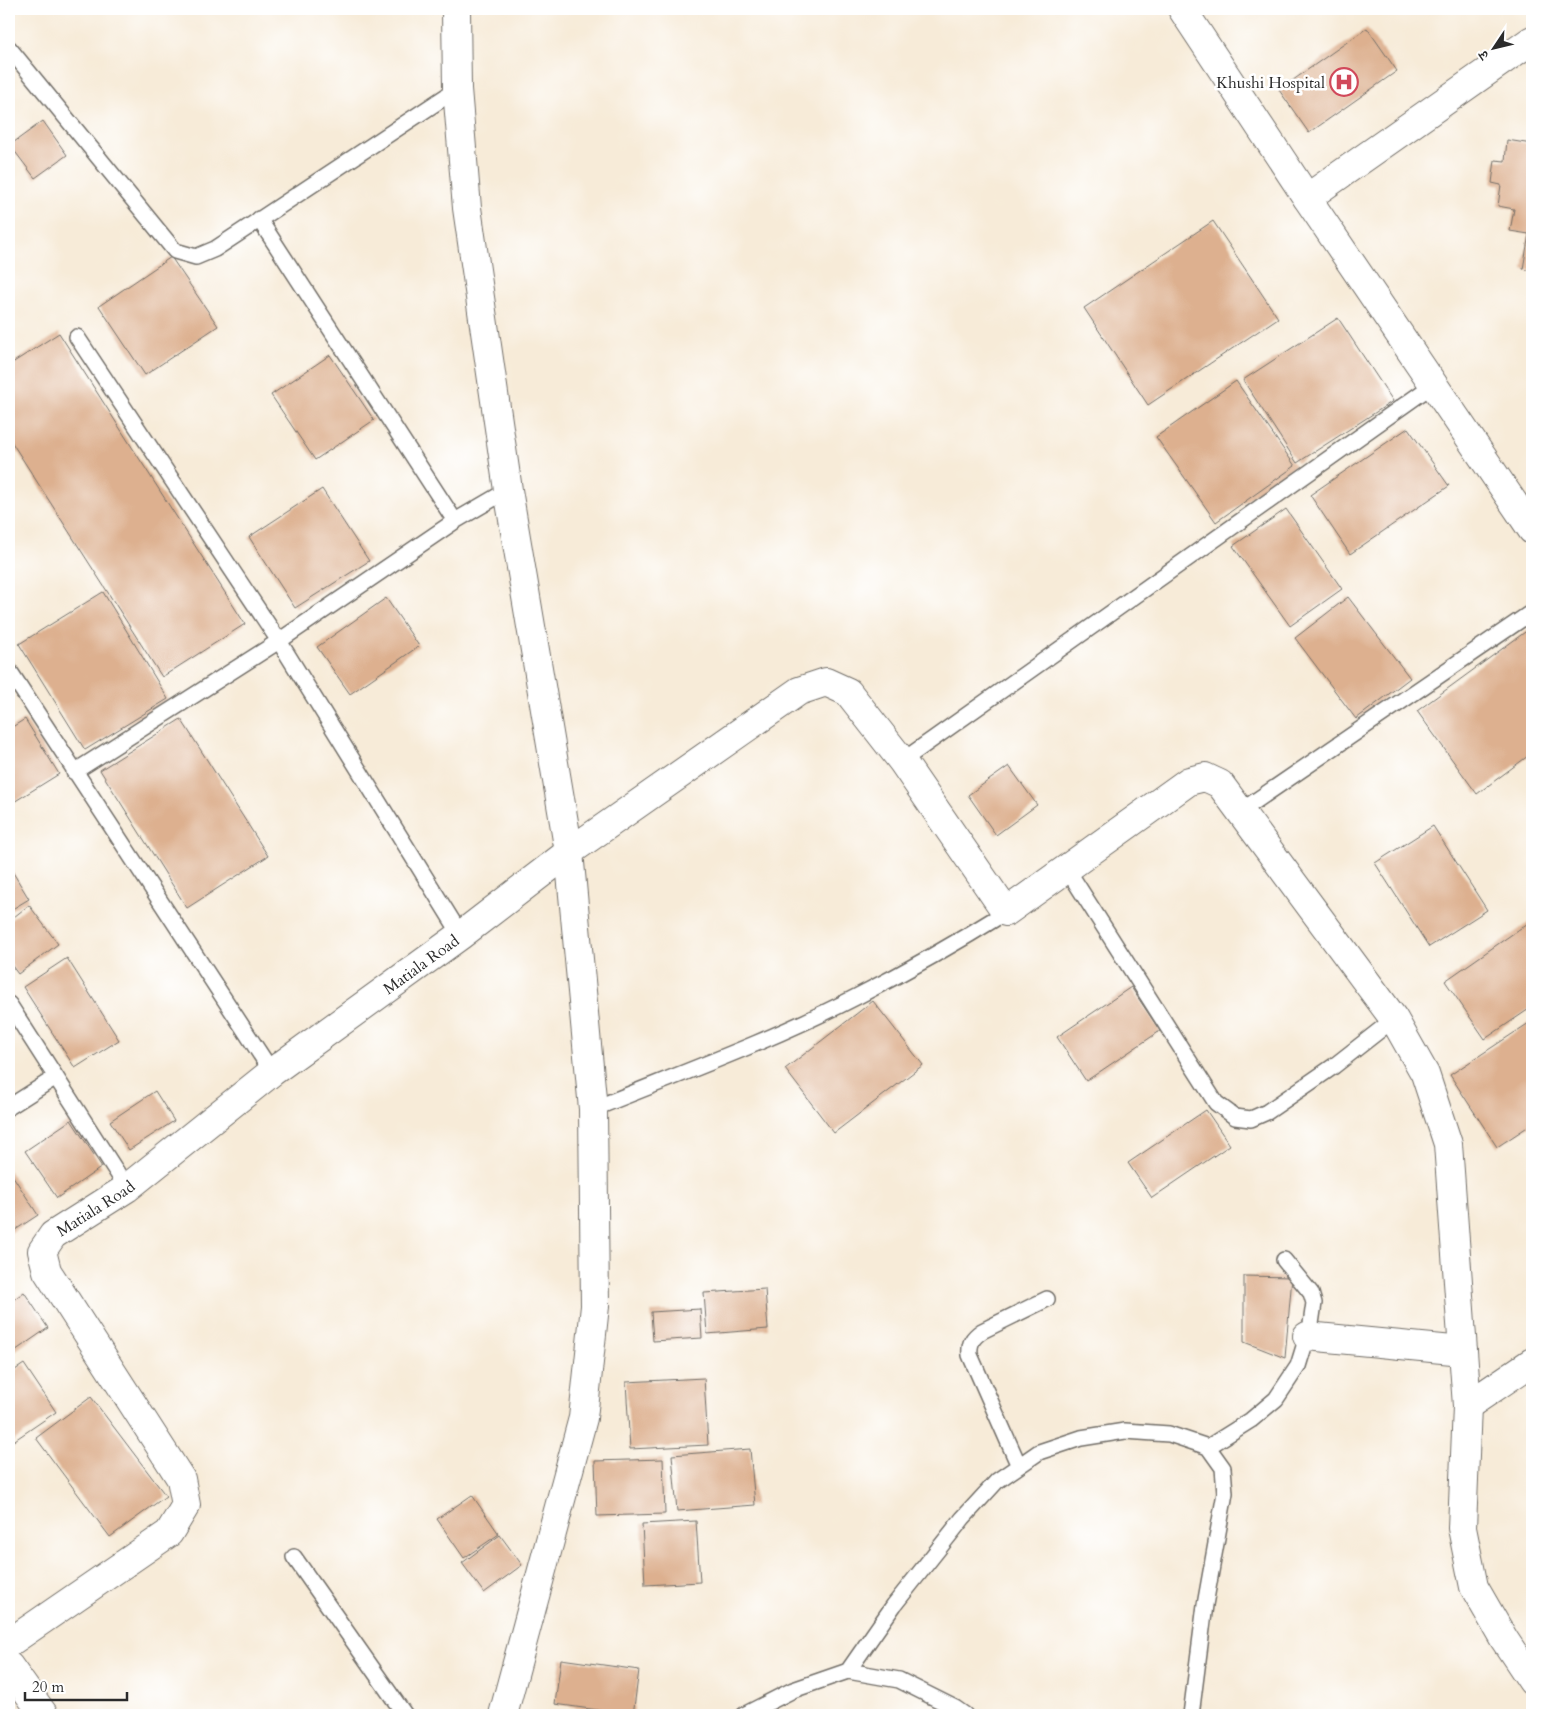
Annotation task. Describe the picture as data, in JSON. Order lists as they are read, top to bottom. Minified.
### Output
{"streets":{"street":["Matiala Road"]},"places":{"hospital":["Khushi Hospital"]},"scale_bar":"20 m","north":"bottom left"}
